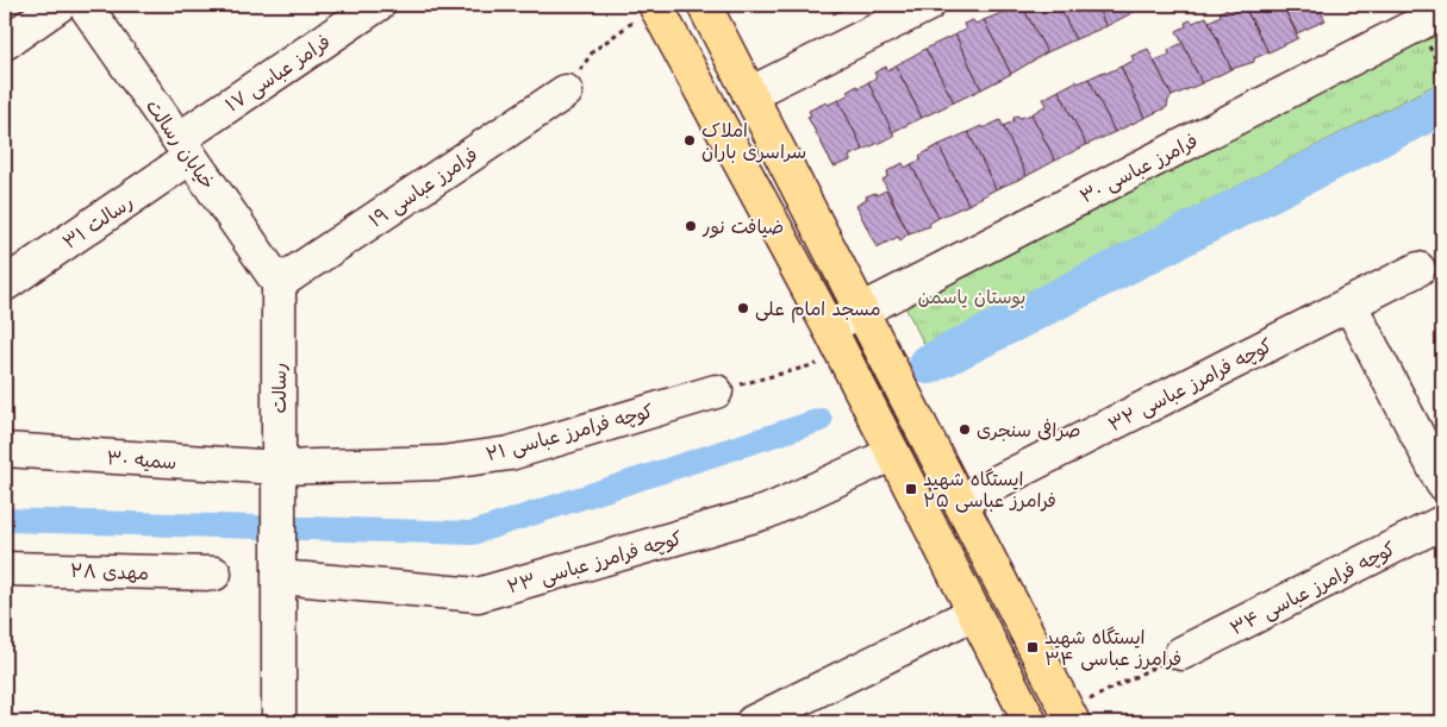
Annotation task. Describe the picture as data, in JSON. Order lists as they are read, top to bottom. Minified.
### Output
{"streets":{"street":["فرامز عباسی ۱۷","خیابان رسالت","فرامرز عباسی ۳۰","فرامرز عباسی ۱۹","رسالت ۳۱","کوچه فرامرز عباسی ۳۲","رسالت","کوچه فرامرز عباسی ۲۱","سمیه ۳۰","کوچه فرامرز عباسی ۲۳","مهدی ۲۸","کوچه فرامرز عباسی ۳۴"]},"crossings":[["فرامز عباسی ۱۷","خیابان رسالت"],["فرامز عباسی ۱۷","رسالت ۳۱"],["خیابان رسالت","فرامرز عباسی ۱۹"],["خیابان رسالت","رسالت ۳۱"],["خیابان رسالت","رسالت"],["فرامرز عباسی ۱۹","رسالت"],["رسالت","کوچه فرامرز عباسی ۲۱"],["رسالت","سمیه ۳۰"],["رسالت","کوچه فرامرز عباسی ۲۳"],["کوچه فرامرز عباسی ۲۱","سمیه ۳۰"]],"parks":["بوستان یاسمن"],"places":{"other":["املاک سراسری باران","ضیافت نور","مسجد امام علی","صرافی سنجری"],"transit":["ایستگاه شهید فرامرز عباسی ۲۵","ایستگاه شهید فرامرز عباسی ۳۴"]}}
